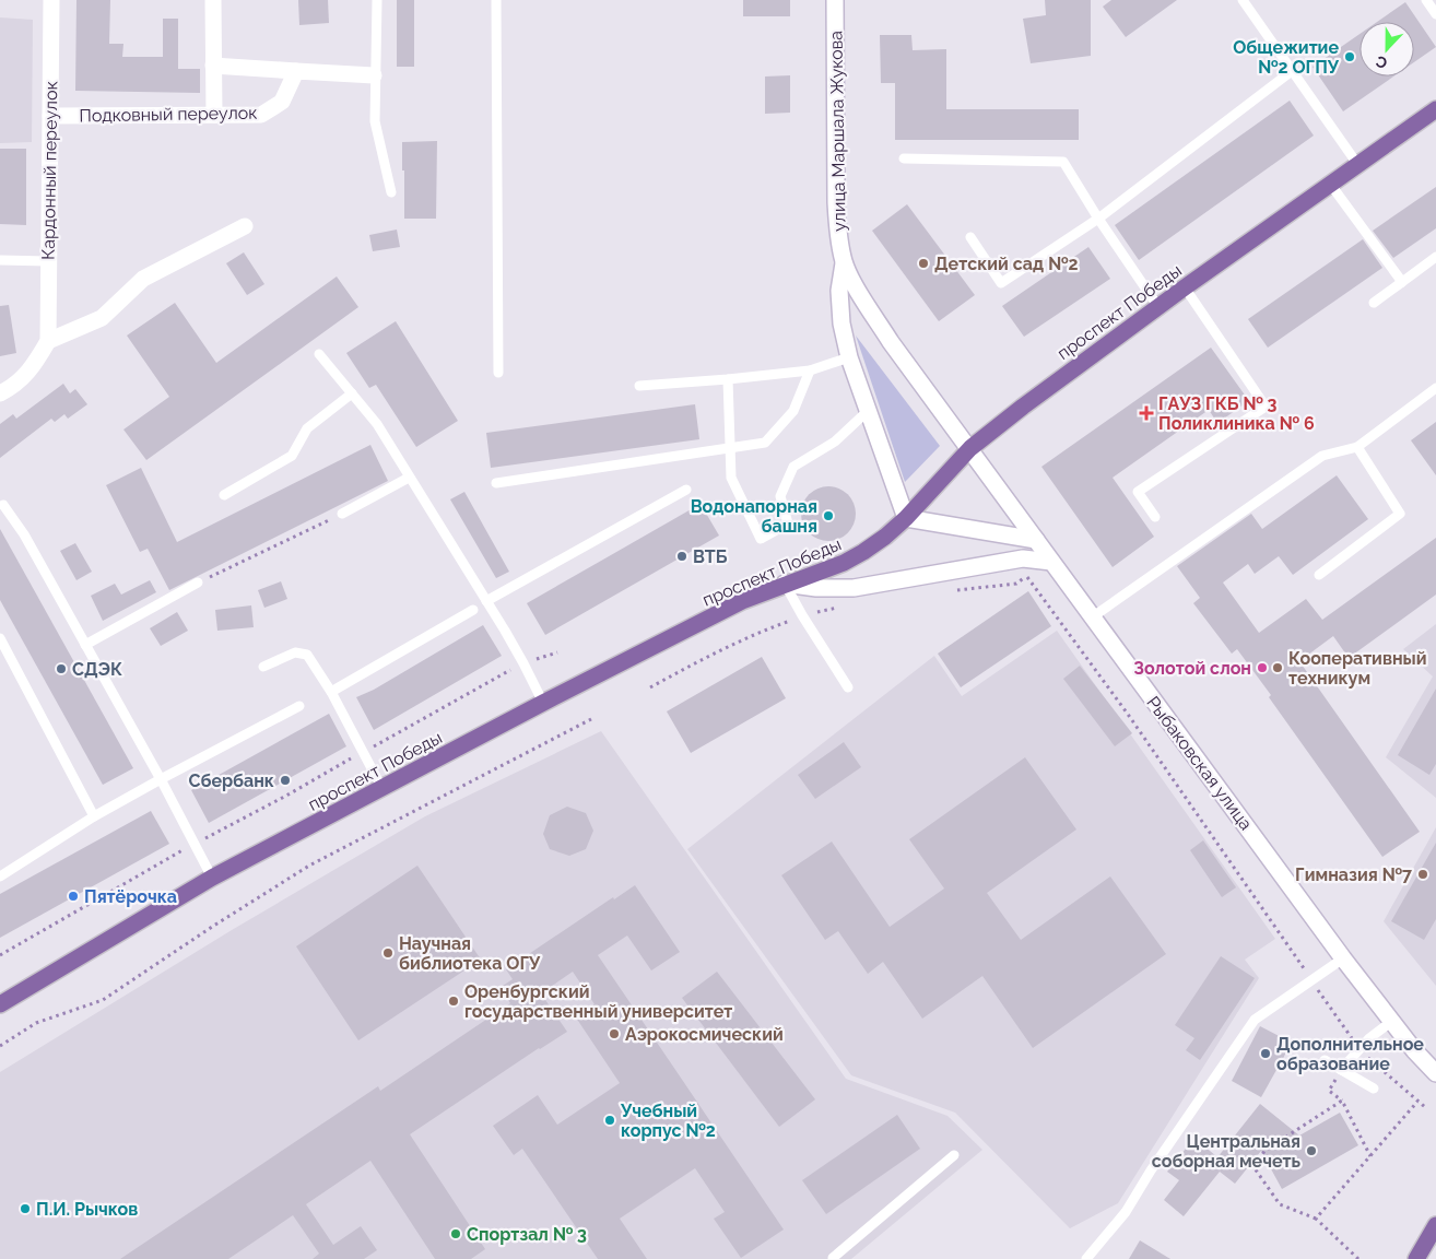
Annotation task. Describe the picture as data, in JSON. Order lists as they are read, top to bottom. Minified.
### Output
{"streets":{"main road":["Подковный переулок","улица Маршала Жукова","Кардонный переулок","проспект Победы","Рыбаковская улица"]},"crossings":[["Подковный переулок","Кардонный переулок"],["улица Маршала Жукова","проспект Победы"],["улица Маршала Жукова","Рыбаковская улица"],["проспект Победы","Рыбаковская улица"]],"places":{"other":["Общежитие №2 ОГПУ","Детский сад №2","Водонапорная башня","ВТБ","Золотой слон","Кооперативный техникум","СДЭК","Сбербанк","Гимназия №7","Пятёрочка","Научная библиотека ОГУ","Оренбургский государственный университет","Аэрокосмический","Дополнительное образование","Учебный корпус №2","Центральная соборная мечеть","П.И. Рычков","Спортзал № 3"],"health":["ГАУЗ ГКБ № 3 Поликлиника № 6"]},"north":"bottom"}
